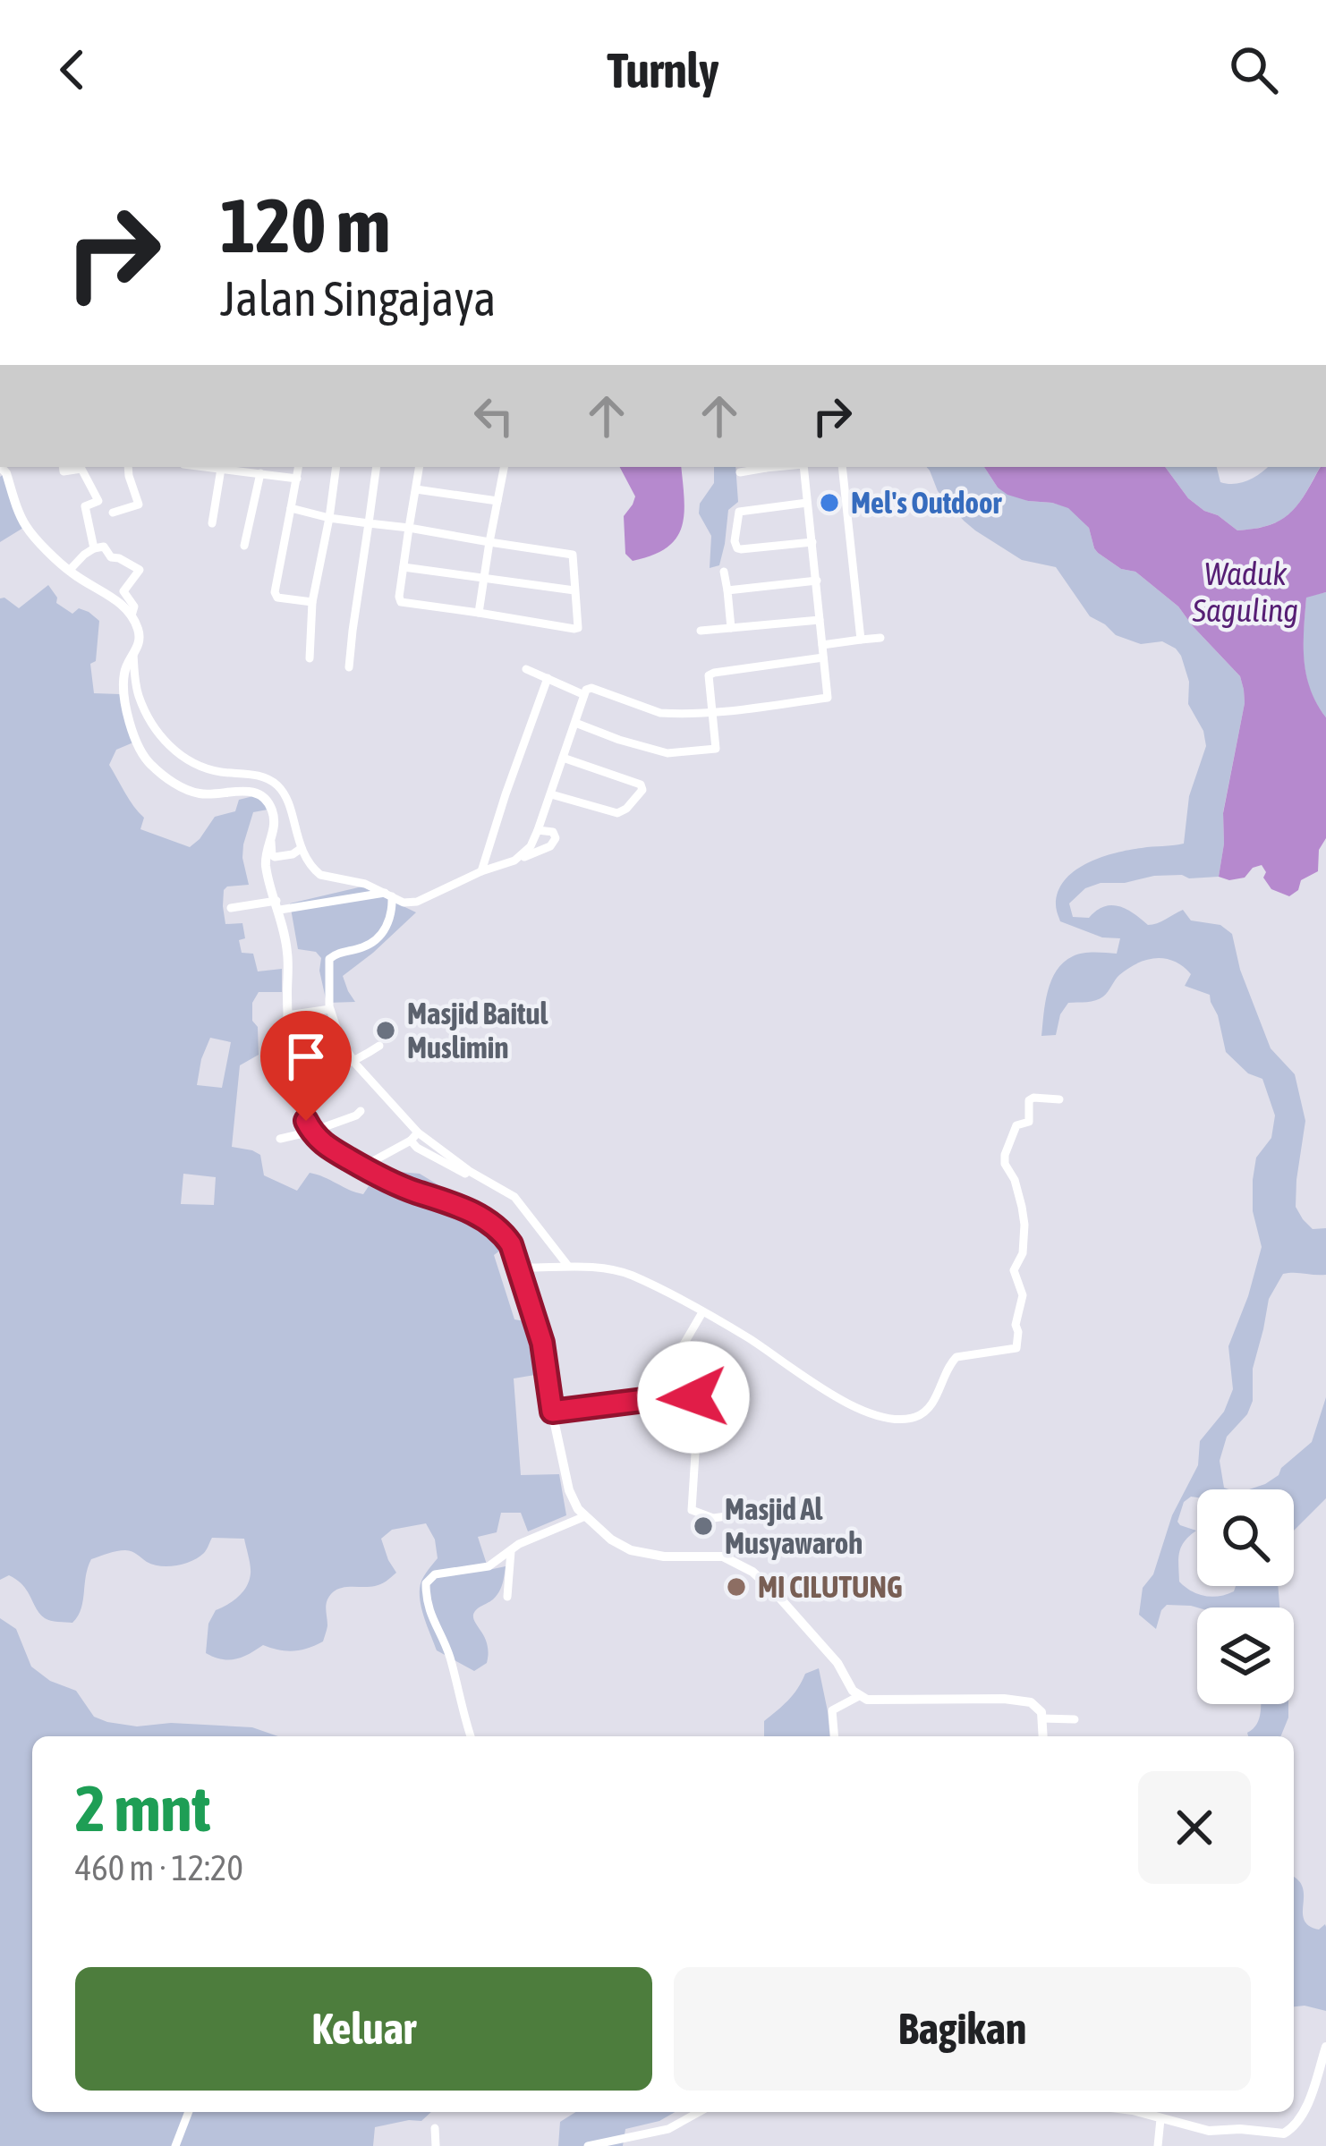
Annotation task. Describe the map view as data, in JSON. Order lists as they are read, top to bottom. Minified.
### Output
{"water":["Waduk Saguling"],"places":["Mel's Outdoor","Masjid Baitul Muslimin","Masjid Al Musyawaroh","MI CILUTUNG"],"page":{"header":"Turnly","turn":["120 m","Jalan Singajaya"],"heading":["2 mnt","460 m · 12:20"],"buttons":["Keluar","Bagikan"]}}
